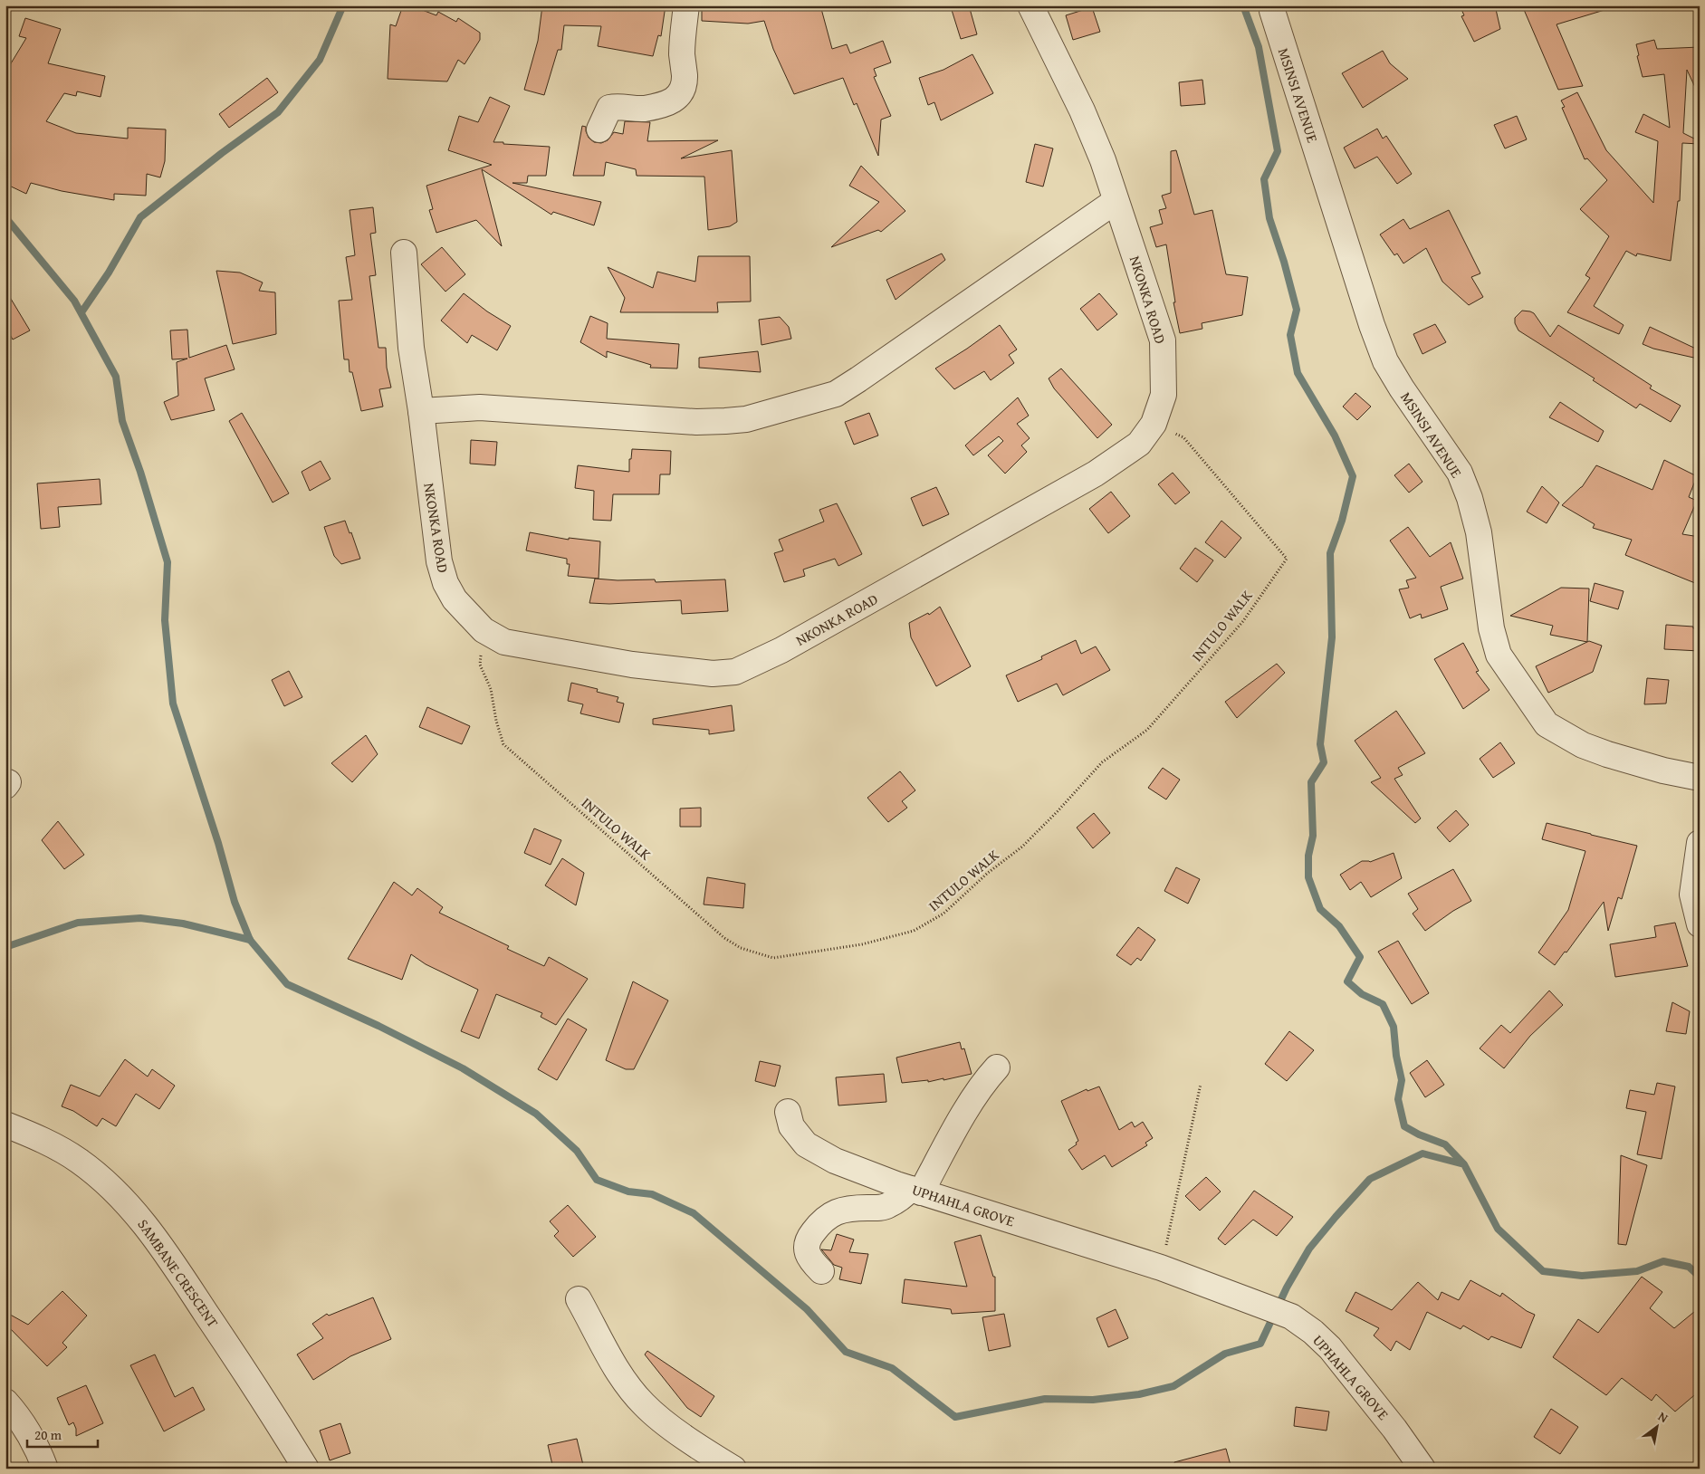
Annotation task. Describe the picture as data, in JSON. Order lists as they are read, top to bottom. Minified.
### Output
{"streets":{"street":["MSINSI AVENUE","NKONKA ROAD","UPHAHLA GROVE","SAMBANE CRESCENT"],"path":["INTULO WALK"]},"crossings":[["NKONKA ROAD","INTULO WALK"]],"scale_bar":"20 m","north":"top right"}
